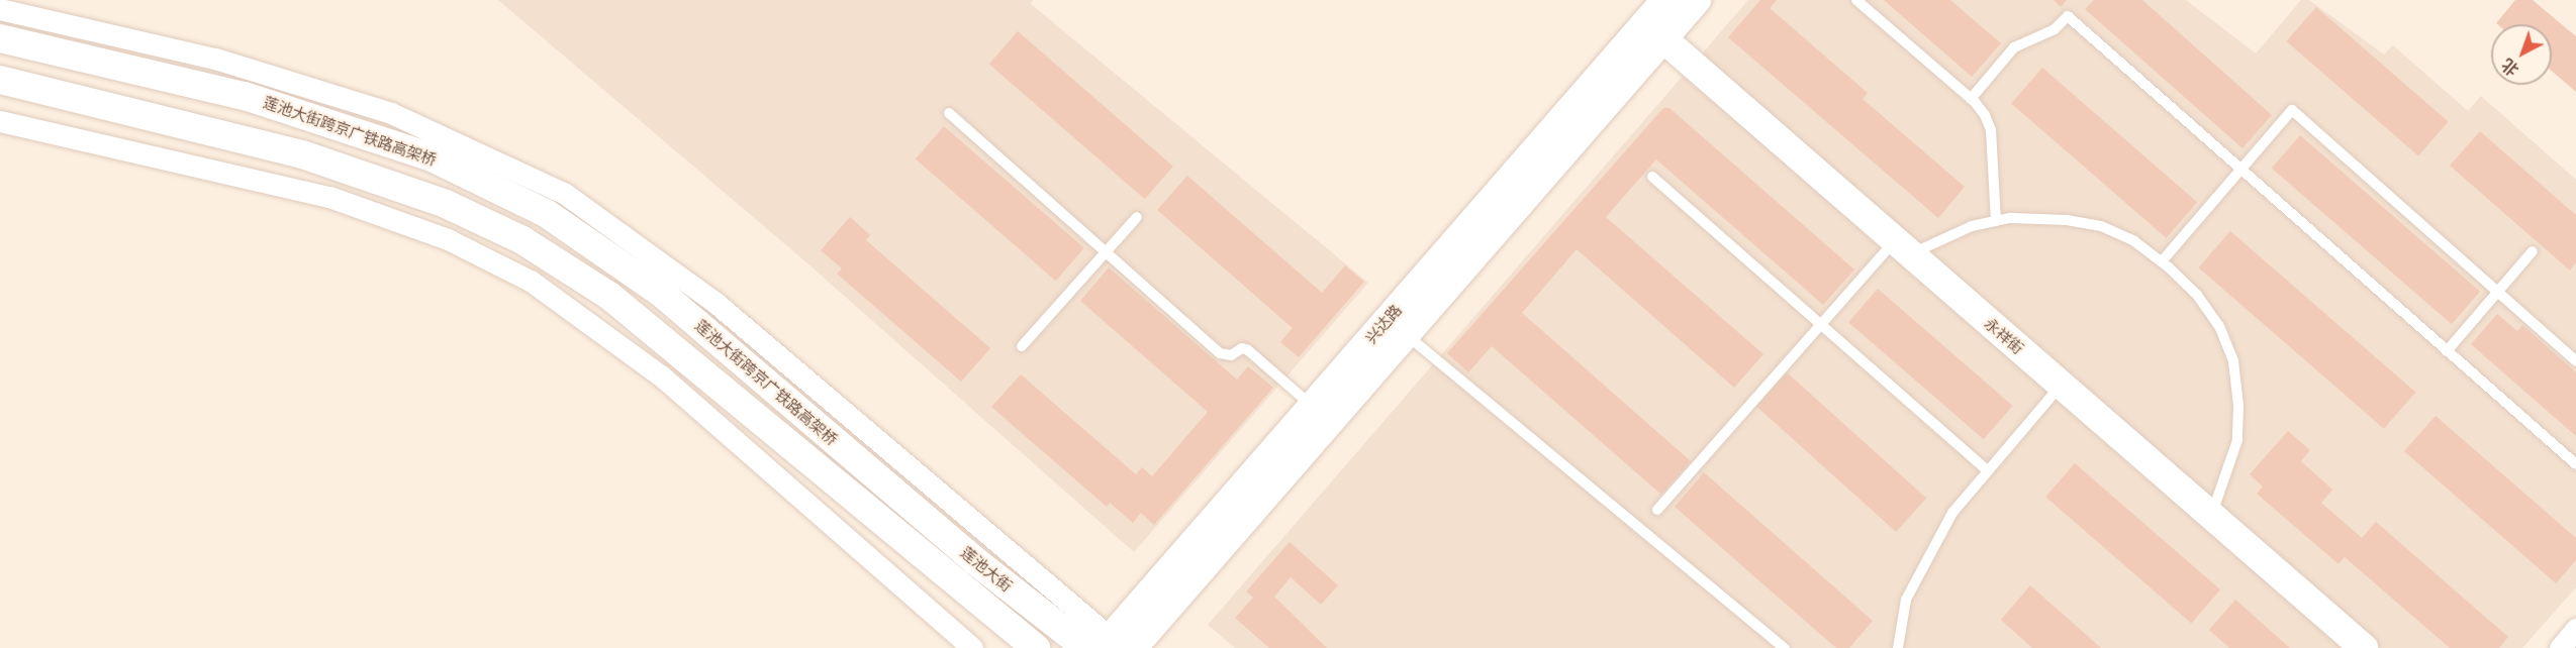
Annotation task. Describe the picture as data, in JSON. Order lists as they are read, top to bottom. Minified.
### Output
{"streets":{"main road":["莲池大街跨京广铁路高架桥","兴达路","永祥街","莲池大街"]},"crossings":[["莲池大街跨京广铁路高架桥","莲池大街"],["兴达路","永祥街"],["兴达路","莲池大街"]],"north":"bottom left"}
